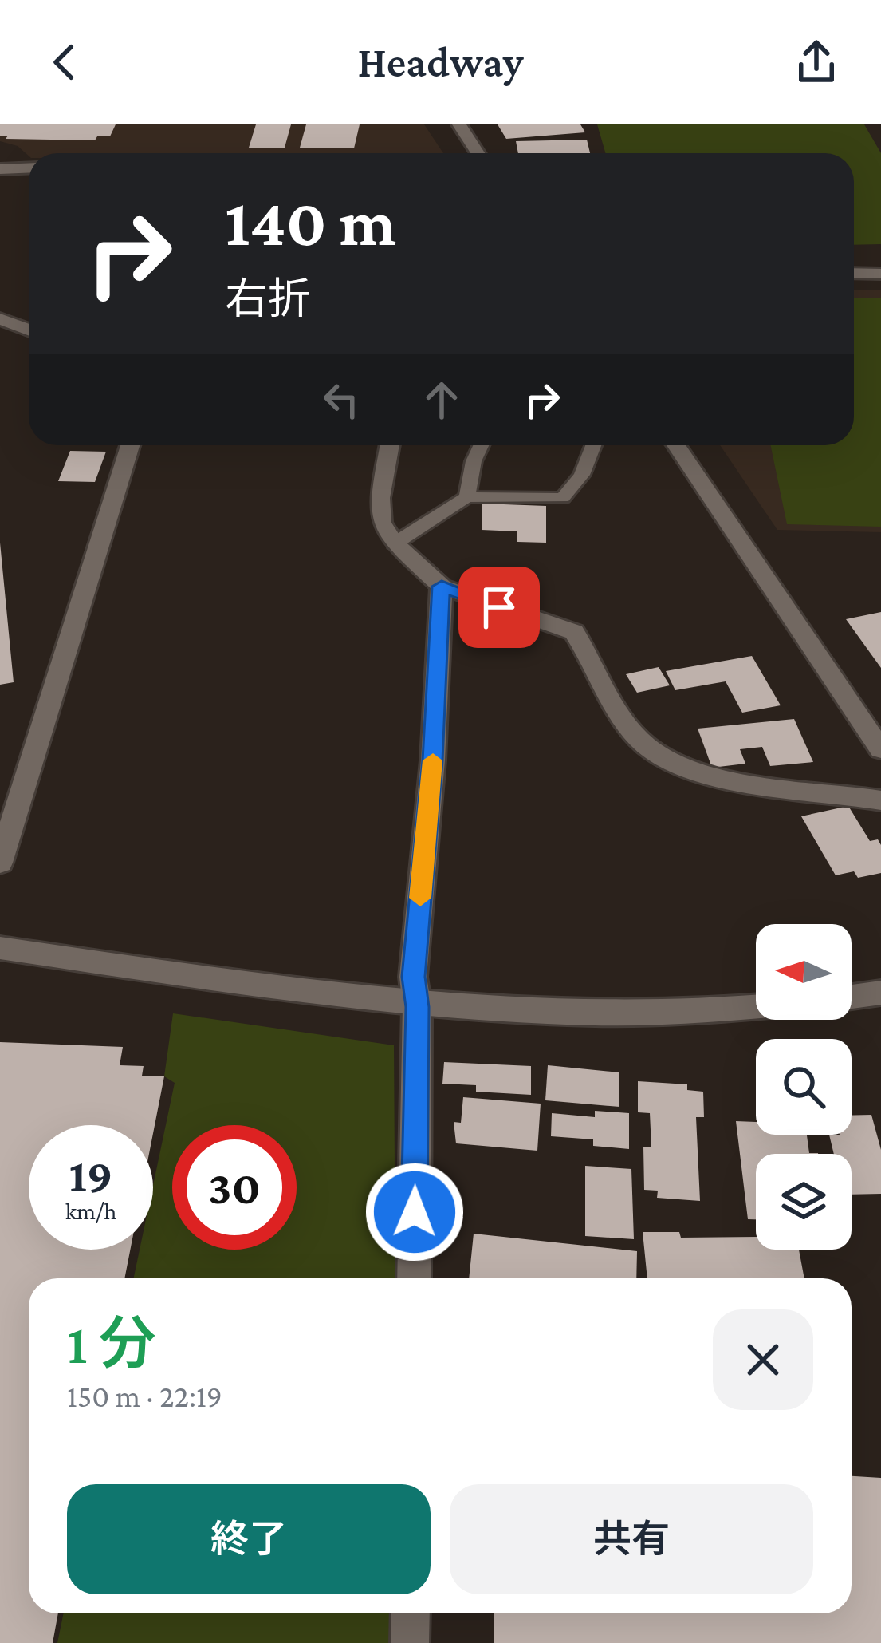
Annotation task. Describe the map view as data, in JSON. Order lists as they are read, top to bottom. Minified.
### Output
{"north":"left","page":{"header":"Headway","turn":["140 m","右折"],"speed":"19 km/h","limit":"30","heading":["1 分","150 m · 22:19"],"buttons":["終了","共有"]}}
